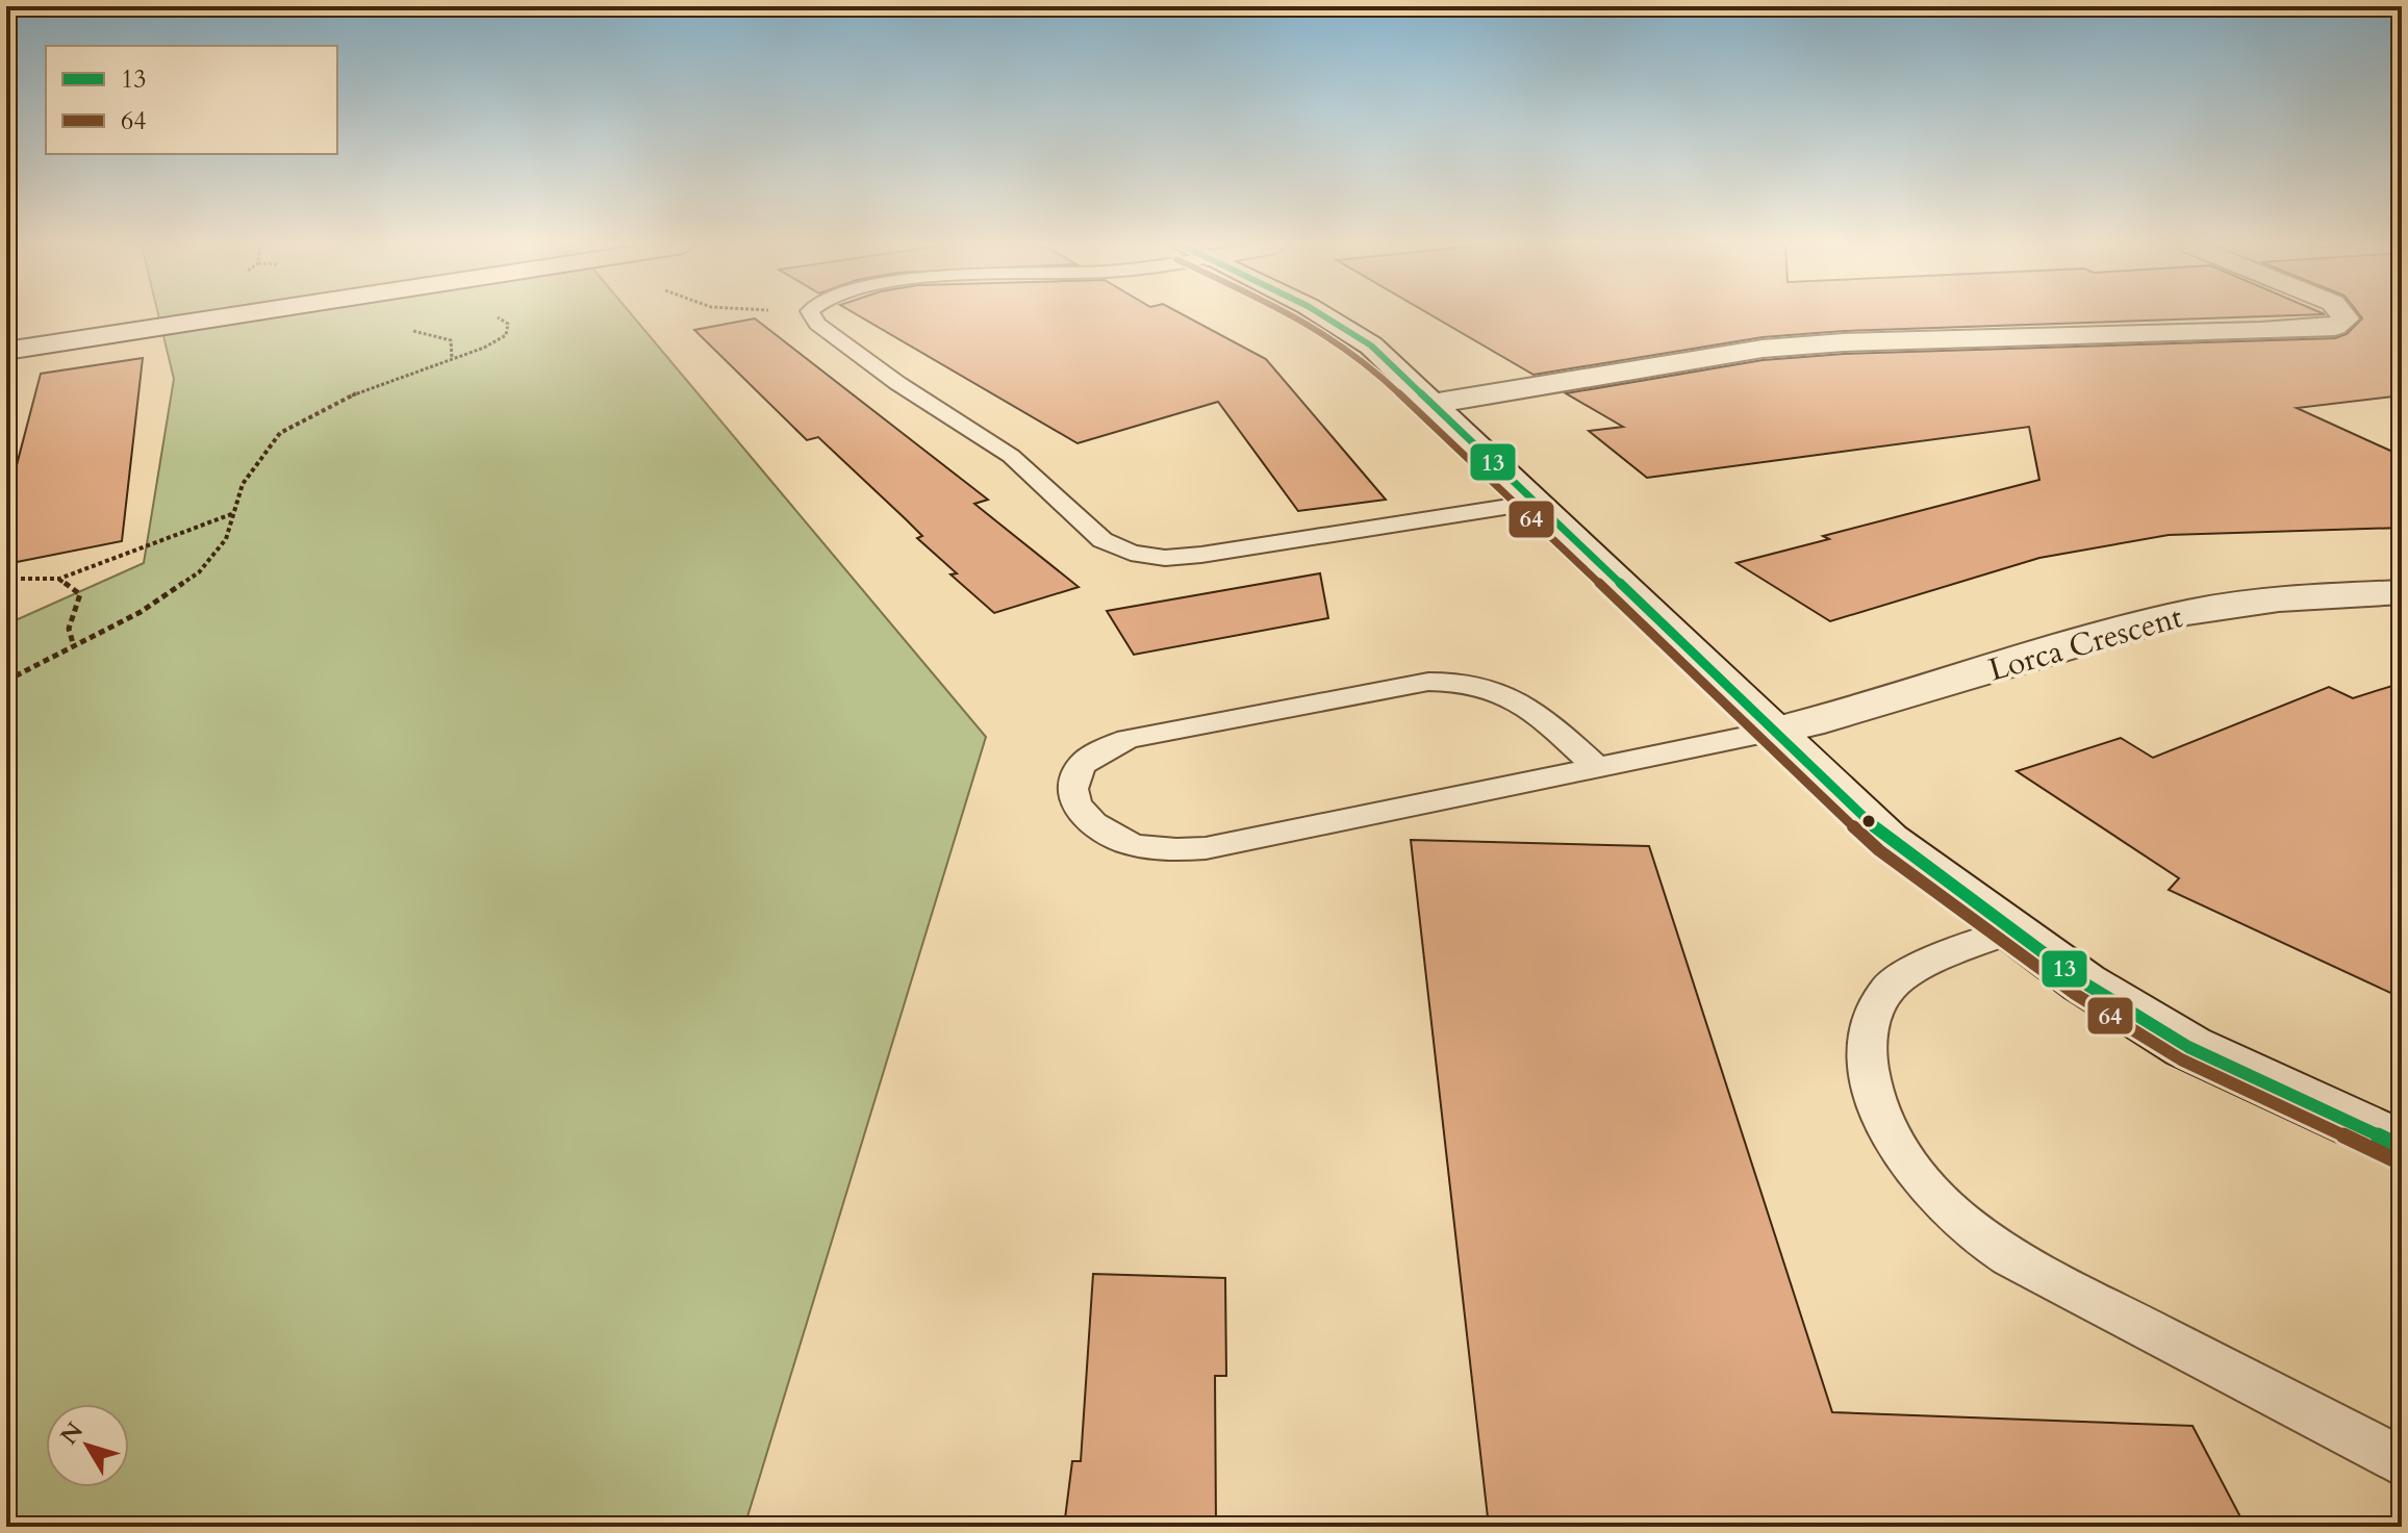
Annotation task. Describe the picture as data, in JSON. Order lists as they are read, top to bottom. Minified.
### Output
{"streets":{"street":["Lorca Crescent"]},"lines":["transit line 13","transit line 64"],"legend":["13","64"],"north":"top left"}
